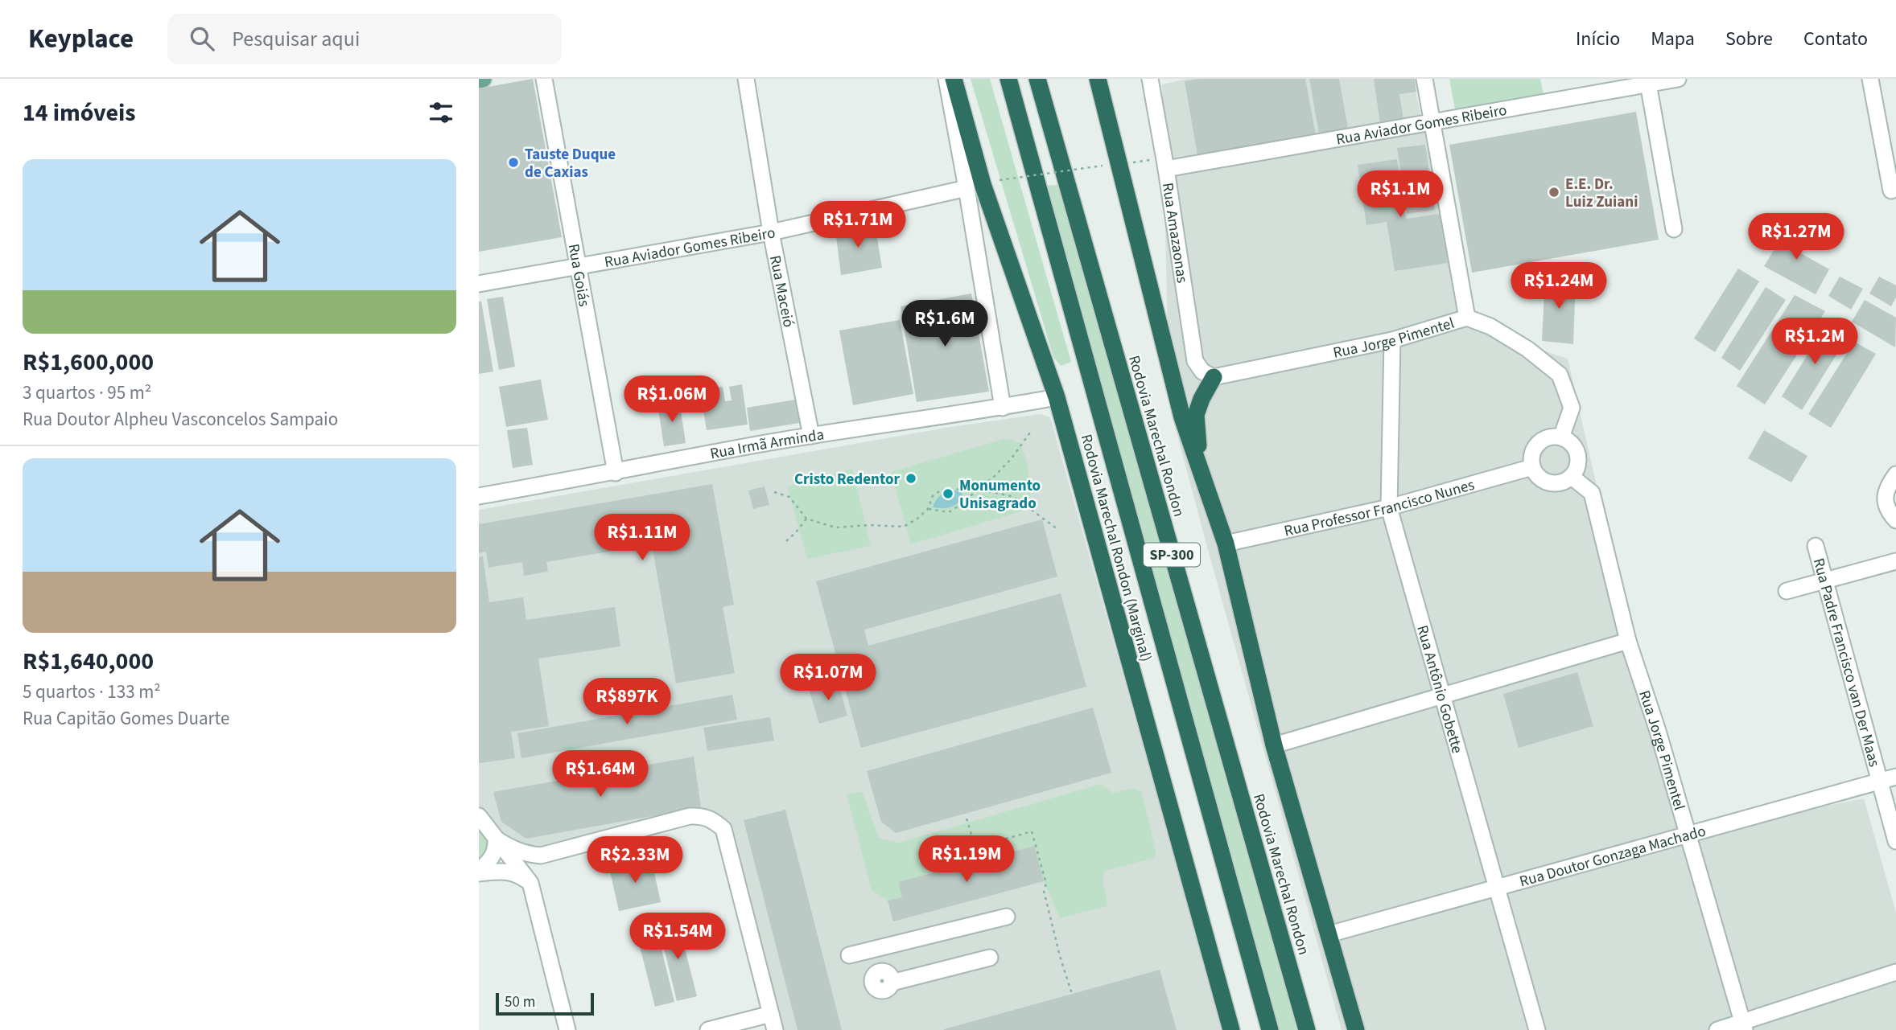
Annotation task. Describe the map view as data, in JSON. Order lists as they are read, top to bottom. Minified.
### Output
{"streets":{"highway":["Rodovia Marechal Rondon","Rodovia Marechal Rondon (Marginal)","SP-300"],"street":["Rua Aviador Gomes Ribeiro","Rua Amazaonas","Rua Goiás","Rua Maceió","Rua Jorge Pimentel","Rua Irmã Arminda","Rua Professor Francisco Nunes","Rua Padre Francisco van Der Maas","Rua Antônio Gobette","Rua Doutor Gonzaga Machado"]},"crossings":[["Rua Aviador Gomes Ribeiro","Rua Amazaonas"],["Rua Aviador Gomes Ribeiro","Rua Goiás"],["Rua Aviador Gomes Ribeiro","Rua Maceió"],["Rua Amazaonas","Rua Jorge Pimentel"],["Rua Goiás","Rua Irmã Arminda"],["Rua Maceió","Rua Irmã Arminda"],["Rua Jorge Pimentel","Rua Professor Francisco Nunes"],["Rua Jorge Pimentel","Rua Antônio Gobette"],["Rua Jorge Pimentel","Rua Doutor Gonzaga Machado"],["Rua Irmã Arminda","Rodovia Marechal Rondon (Marginal)"],["Rua Professor Francisco Nunes","Rua Antônio Gobette"],["Rua Padre Francisco van Der Maas","Rua Doutor Gonzaga Machado"],["Rua Antônio Gobette","Rua Doutor Gonzaga Machado"]],"places":["Tauste Duque de Caxias","E.E. Dr. Luiz Zuiani","Cristo Redentor","Monumento Unisagrado"],"scale_bar":"50 m","page":{"header":"Keyplace","search":"Pesquisar aqui","nav":["Início","Mapa","Sobre","Contato"],"heading":"14 imóveis","list":[{"name":"R$1,600,000","note":"3 quartos · 95 m² · Rua Doutor Alpheu Vasconcelos Sampaio"},{"name":"R$1,640,000","note":"5 quartos · 133 m² · Rua Capitão Gomes Duarte"}],"price":["R$1.1M","R$1.71M","R$1.27M","R$1.24M","R$1.6M","R$1.2M","R$1.06M","R$1.11M","R$1.07M","R$897K","R$1.64M","R$1.19M","R$2.33M","R$1.54M"],"scale":"50 m"}}
